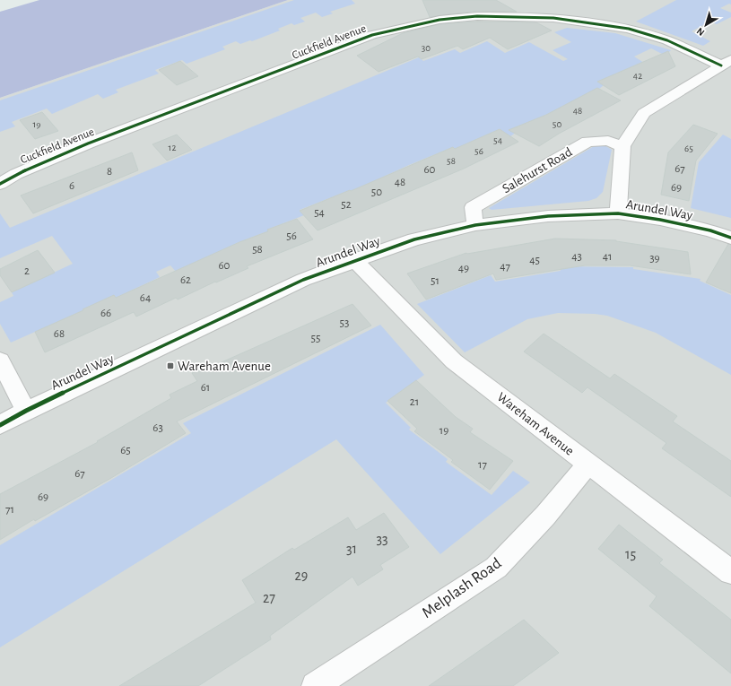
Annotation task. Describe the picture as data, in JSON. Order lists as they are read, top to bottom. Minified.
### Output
{"streets":{"street":["Cuckfield Avenue","Salehurst Road","Arundel Way","Wareham Avenue","Melplash Road"]},"crossings":[["Salehurst Road","Arundel Way"],["Arundel Way","Wareham Avenue"],["Wareham Avenue","Melplash Road"]],"places":{"transit":["Wareham Avenue"]},"house_numbers":["30","42","48","19","50","54","12","65","56","58","67","60","8","48","6","69","50","52","54","56","58","43","41","39","45","60","47","49","2","62","51","64","66","53","68","55","61","21","63","19","65","17","67","69","71","33","31","15","29","27"],"north":"bottom left"}
